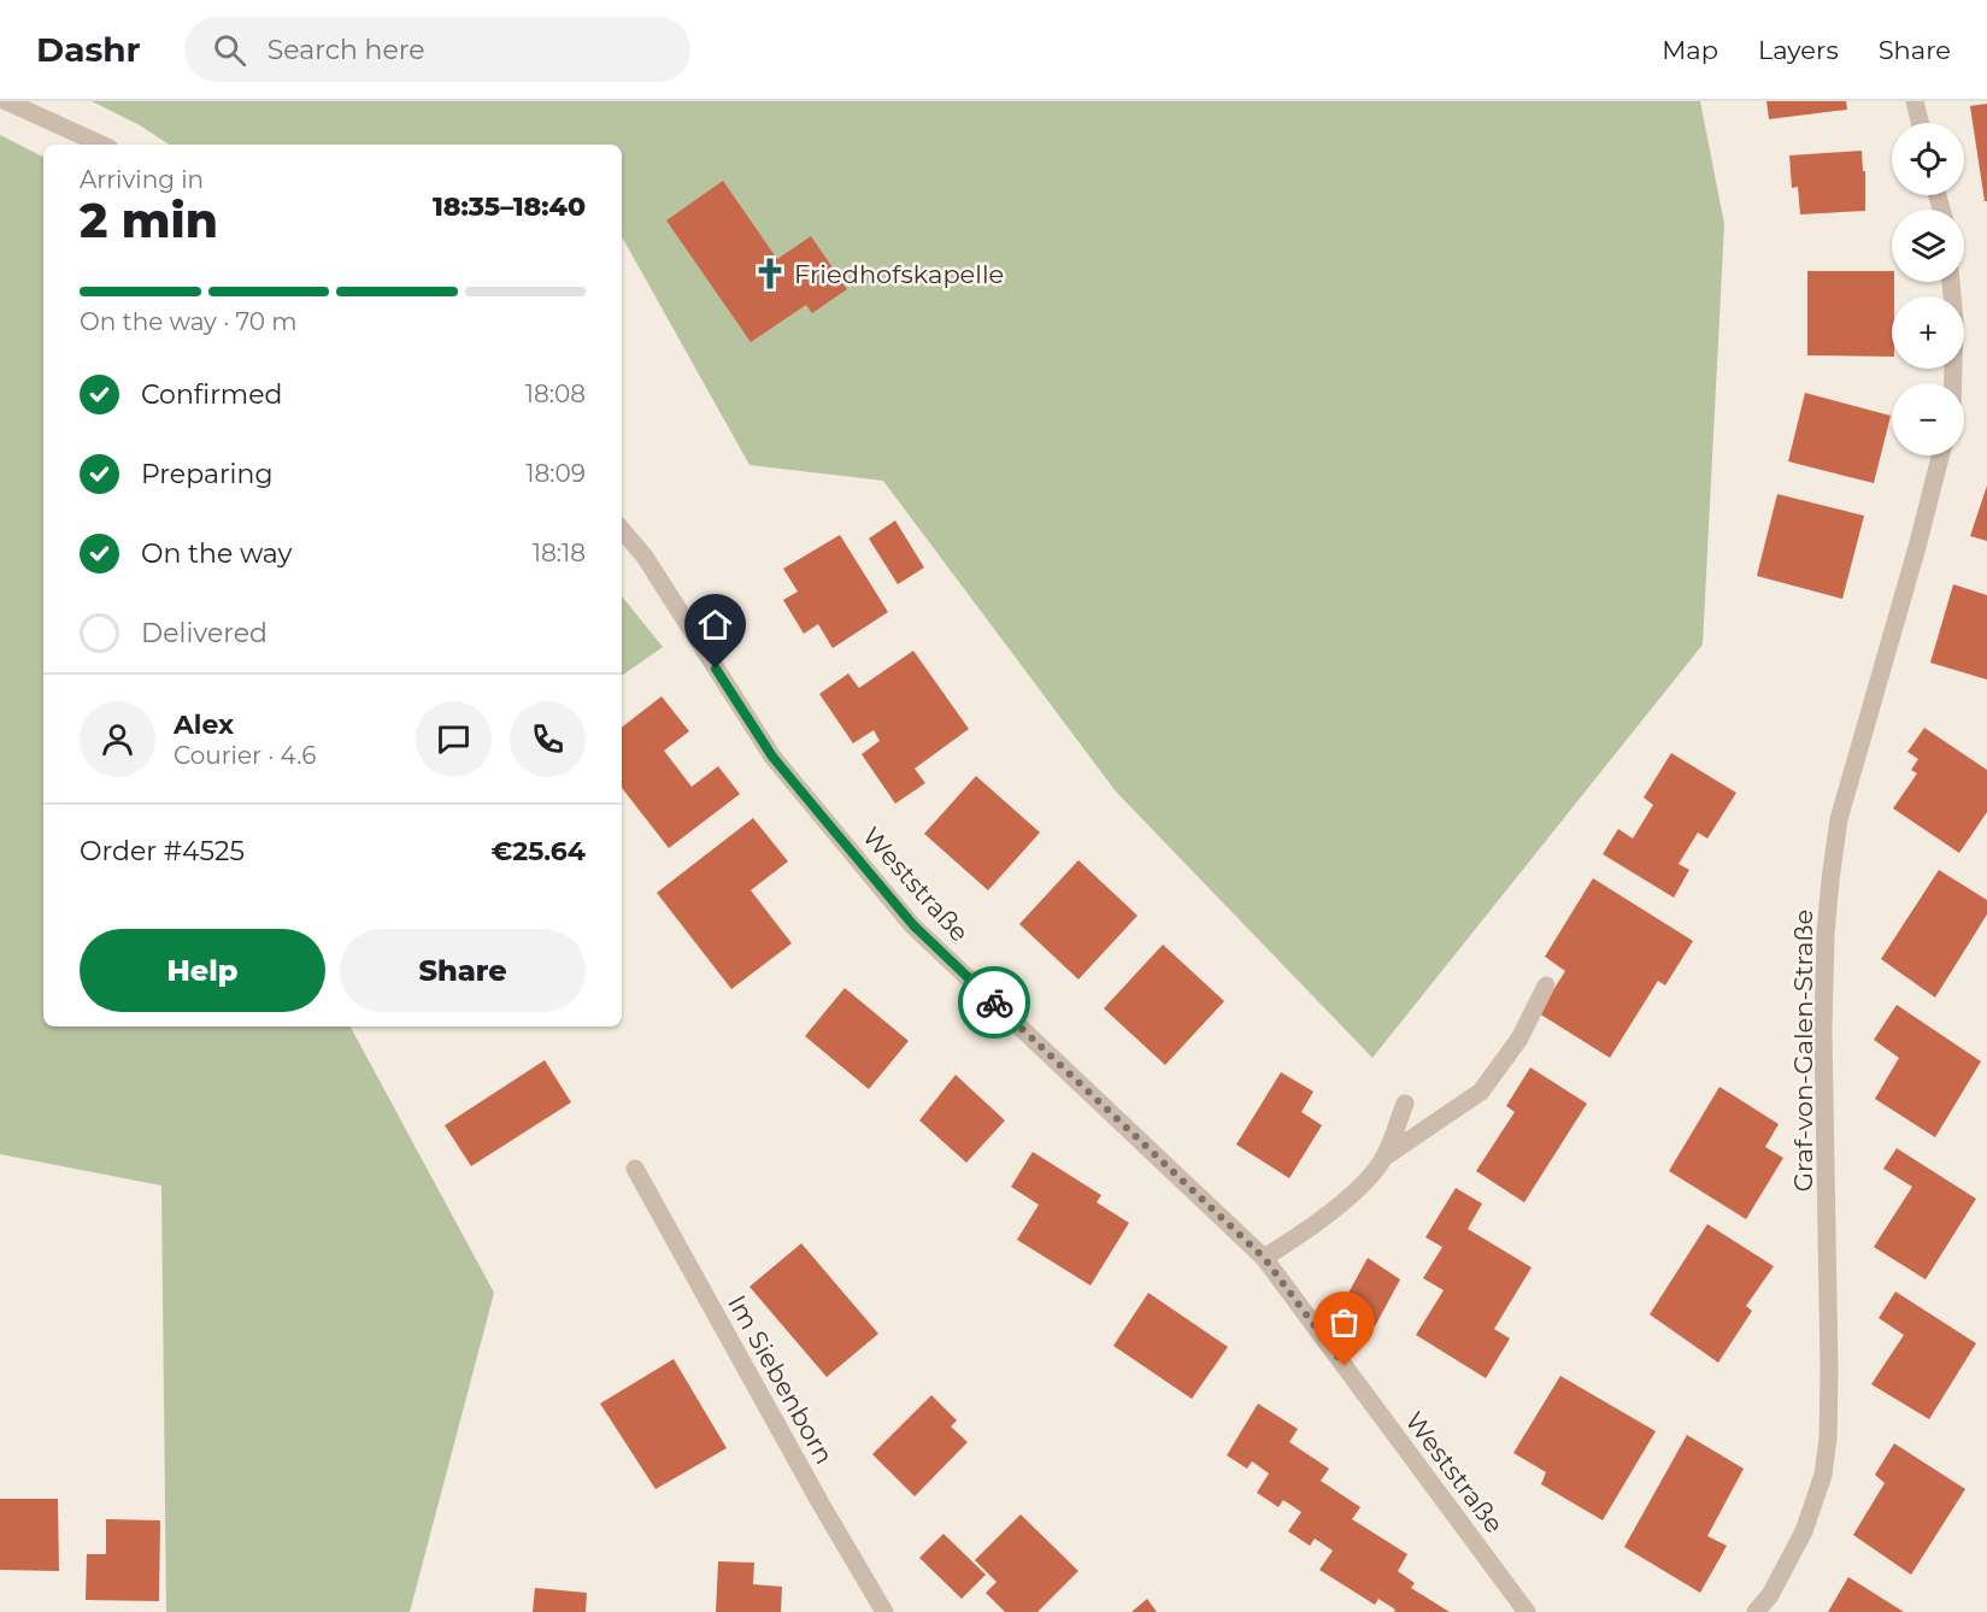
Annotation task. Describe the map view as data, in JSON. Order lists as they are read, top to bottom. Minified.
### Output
{"streets":{"street":["Weststraße","Graf-von-Galen-Straße","Im Siebenborn"]},"places":{"church":["Friedhofskapelle"]},"page":{"header":"Dashr","search":"Search here","nav":["Map","Layers","Share"],"map_buttons":["+","−"],"heading":["2 min","Arriving in","18:35–18:40"],"panel":["Alex","Courier · 4.6","Order #4525","€25.64"],"bar":"On the way · 70 m","list":[["Confirmed","18:08"],["Preparing","18:09"],["On the way","18:18"],"Delivered"],"buttons":["Help","Share"]}}
